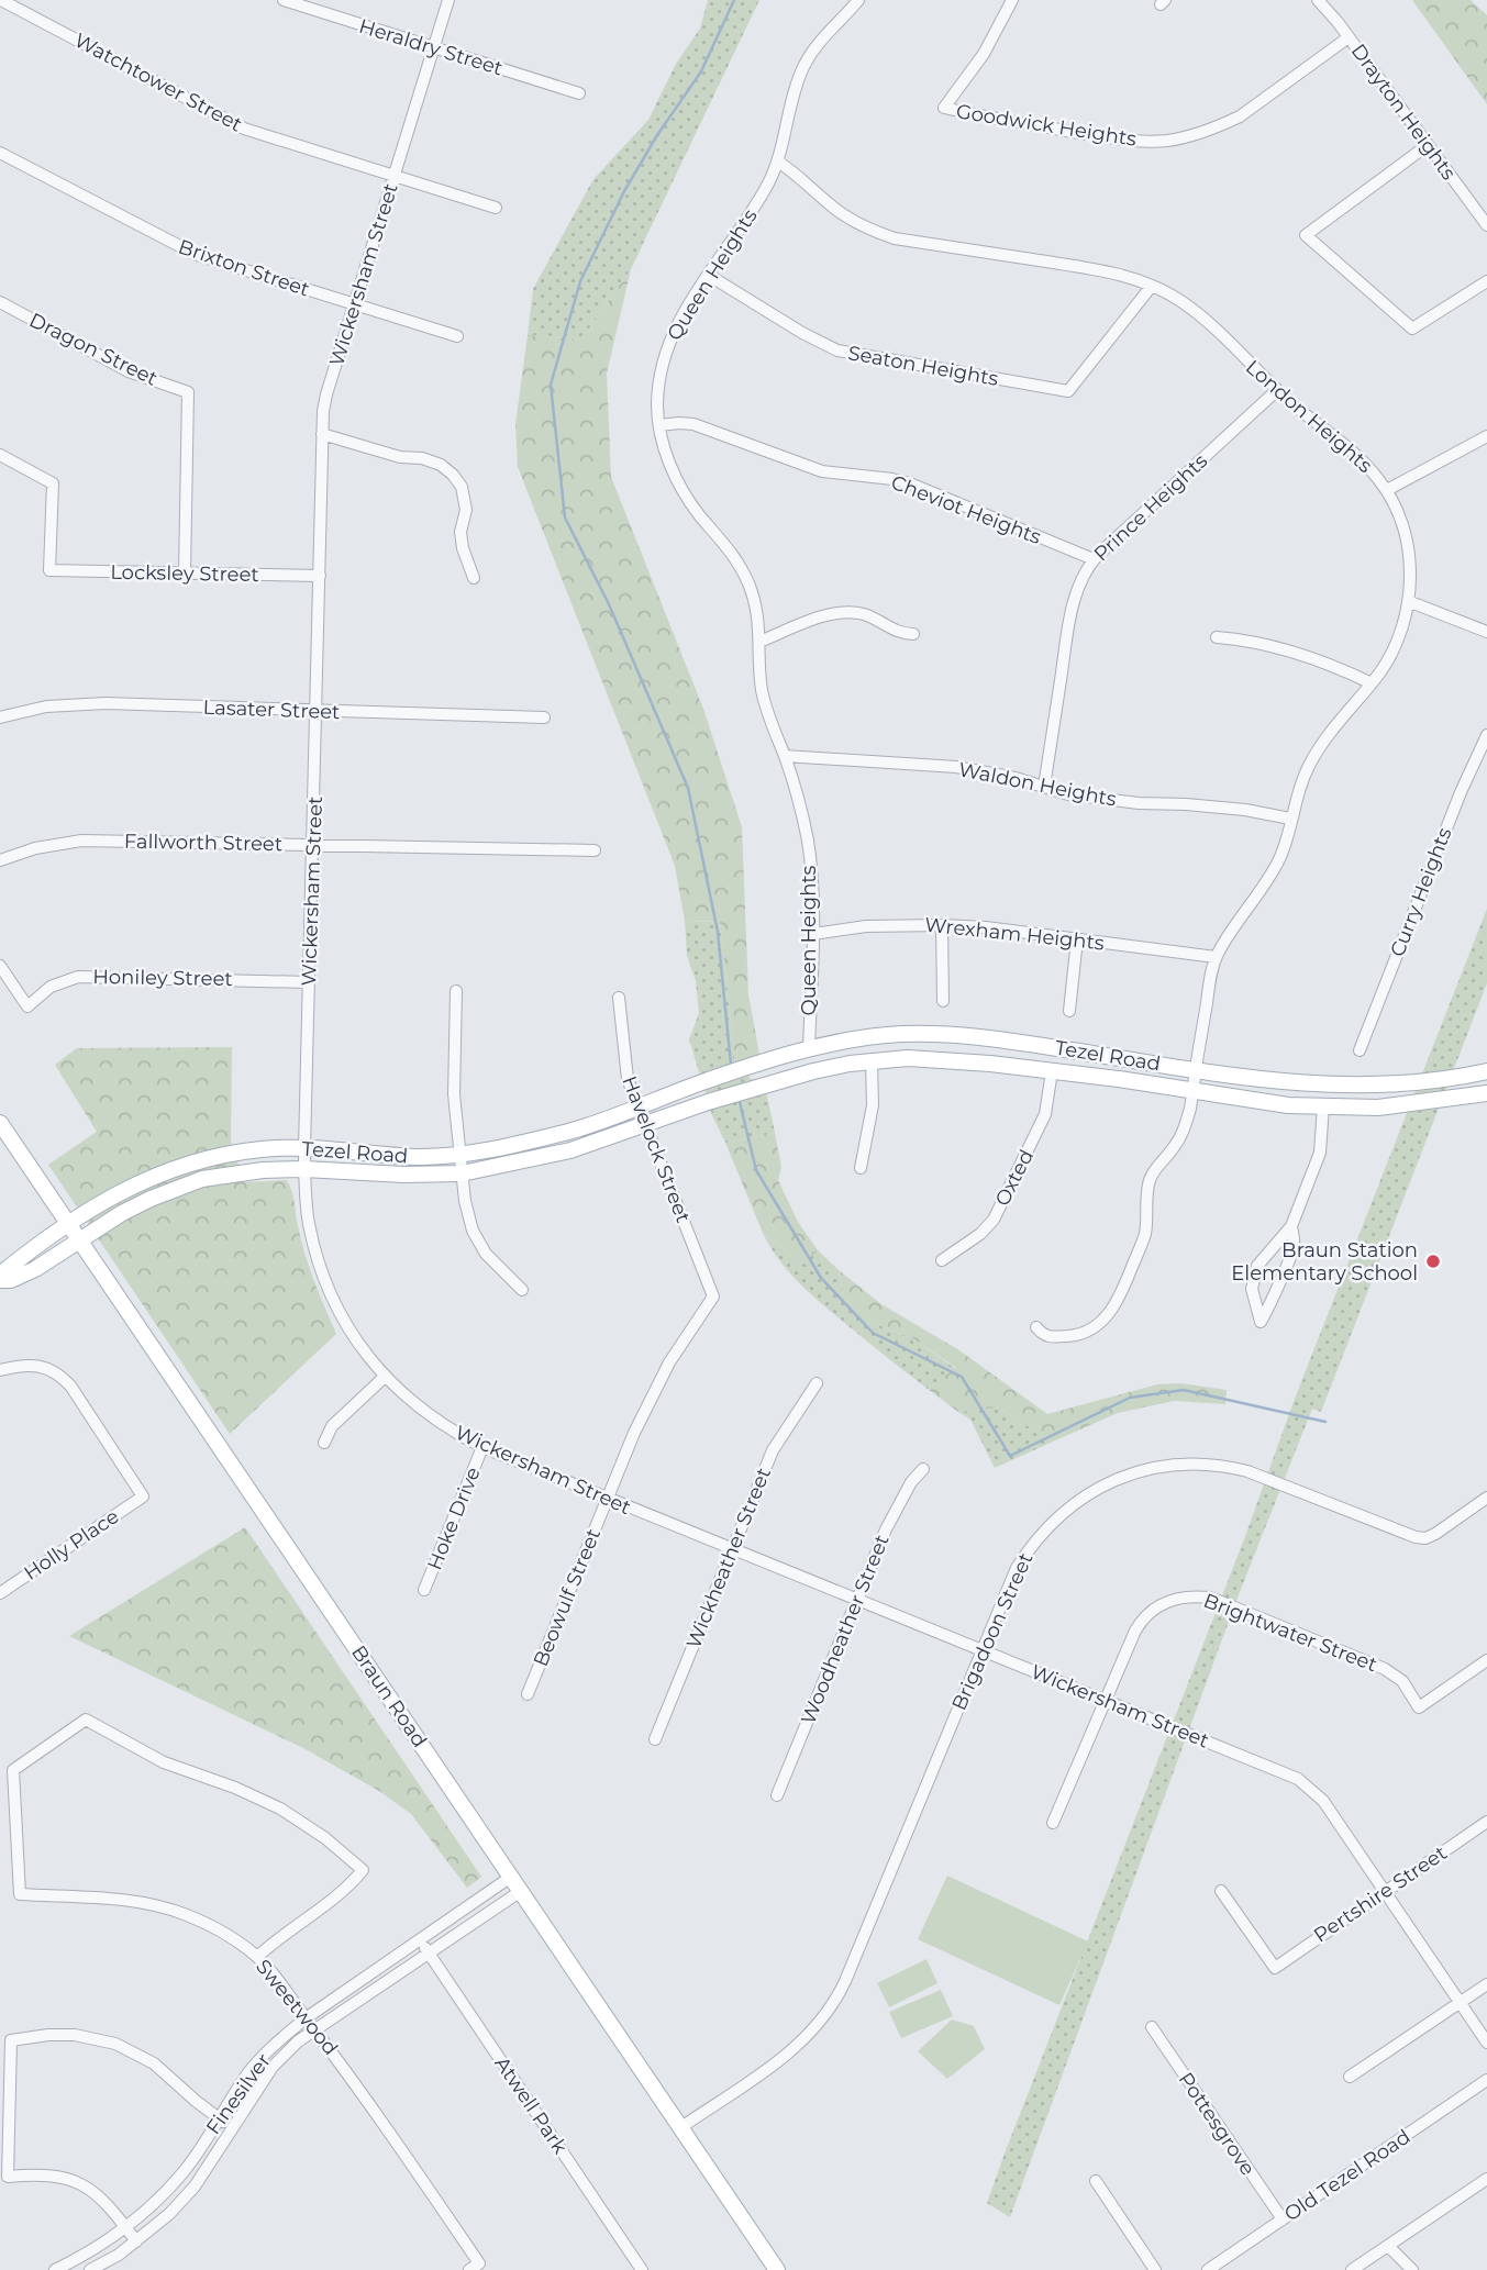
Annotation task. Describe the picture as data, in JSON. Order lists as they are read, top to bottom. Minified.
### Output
{"streets":{"main road":["Tezel Road","Braun Road"],"street":["Heraldry Street","Watchtower Street","Drayton Heights","Goodwick Heights","Brixton Street","Wickersham Street","Queen Heights","Dragon Street","Seaton Heights","London Heights","Prince Heights","Cheviot Heights","Locksley Street","Lasater Street","Waldon Heights","Fallworth Street","Curry Heights","Wrexham Heights","Honiley Street","Havelock Street","Oxted","Hoke Drive","Holly Place","Wickheather Street","Beowulf Street","Woodheather Street","Brigadoon Street","Brightwater Street","Pertshire Street","Sweetwood","Finesilver","Atwell Park","Pottesgrove","Old Tezel Road"]},"crossings":[["Heraldry Street","Wickersham Street"],["Watchtower Street","Wickersham Street"],["Drayton Heights","Goodwick Heights"],["Brixton Street","Wickersham Street"],["Wickersham Street","Locksley Street"],["Wickersham Street","Lasater Street"],["Wickersham Street","Fallworth Street"],["Wickersham Street","Honiley Street"],["Wickersham Street","Tezel Road"],["Wickersham Street","Hoke Drive"],["Wickersham Street","Wickheather Street"],["Wickersham Street","Beowulf Street"],["Wickersham Street","Woodheather Street"],["Wickersham Street","Brigadoon Street"],["Wickersham Street","Brightwater Street"],["Wickersham Street","Pertshire Street"],["Queen Heights","Seaton Heights"],["Queen Heights","London Heights"],["Queen Heights","Cheviot Heights"],["Queen Heights","Waldon Heights"],["Queen Heights","Wrexham Heights"],["Queen Heights","Tezel Road"],["Dragon Street","Locksley Street"],["Seaton Heights","London Heights"],["London Heights","Prince Heights"],["London Heights","Waldon Heights"],["London Heights","Wrexham Heights"],["London Heights","Tezel Road"],["Prince Heights","Cheviot Heights"],["Prince Heights","Waldon Heights"],["Tezel Road","Havelock Street"],["Tezel Road","Oxted"],["Tezel Road","Braun Road"],["Havelock Street","Beowulf Street"],["Brigadoon Street","Braun Road"],["Braun Road","Finesilver"],["Sweetwood","Finesilver"],["Finesilver","Atwell Park"],["Pottesgrove","Old Tezel Road"]],"places":["Braun Station Elementary School"]}
